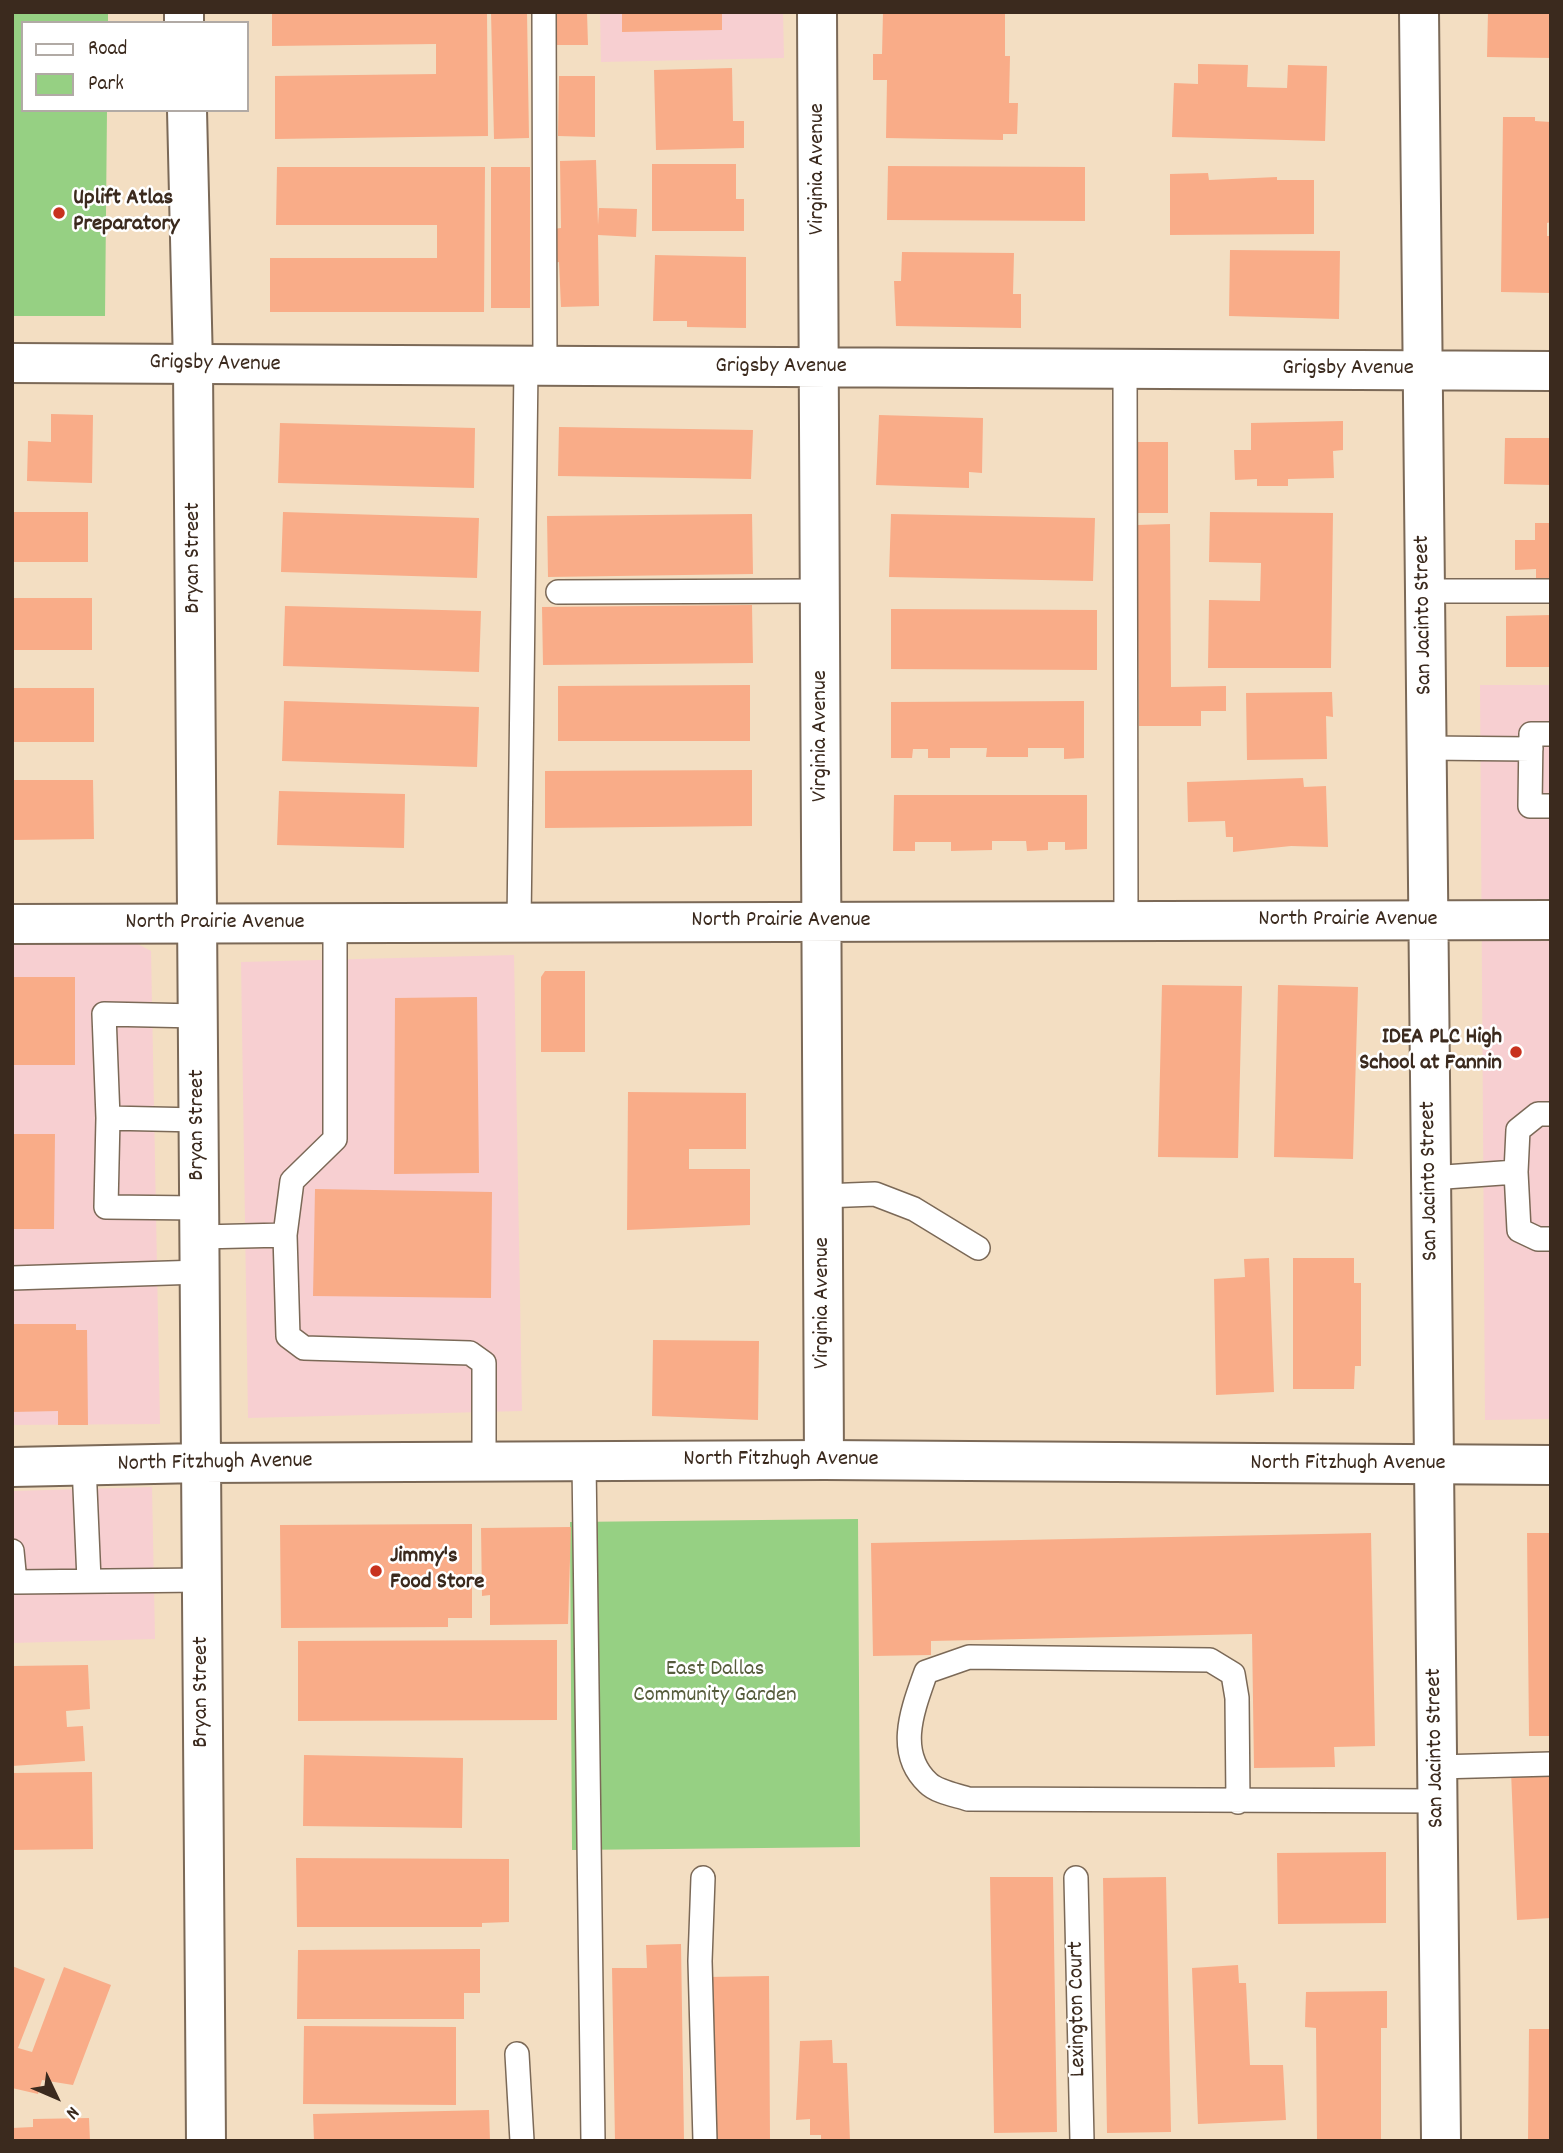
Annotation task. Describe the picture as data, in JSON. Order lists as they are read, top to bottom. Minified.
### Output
{"streets":{"street":["Virginia Avenue","Grigsby Avenue","Bryan Street","San Jacinto Street","North Prairie Avenue","North Fitzhugh Avenue"],"lane":["Lexington Court"]},"crossings":[["Virginia Avenue","Grigsby Avenue"],["Virginia Avenue","North Prairie Avenue"],["Virginia Avenue","North Fitzhugh Avenue"],["Grigsby Avenue","Bryan Street"],["Grigsby Avenue","San Jacinto Street"],["Bryan Street","North Prairie Avenue"],["Bryan Street","North Fitzhugh Avenue"],["San Jacinto Street","North Prairie Avenue"],["San Jacinto Street","North Fitzhugh Avenue"]],"parks":["East Dallas Community Garden"],"places":["Uplift Atlas Preparatory","IDEA PLC High School at Fannin","Jimmy's Food Store"],"legend":["Road","Park"],"north":"bottom right"}
